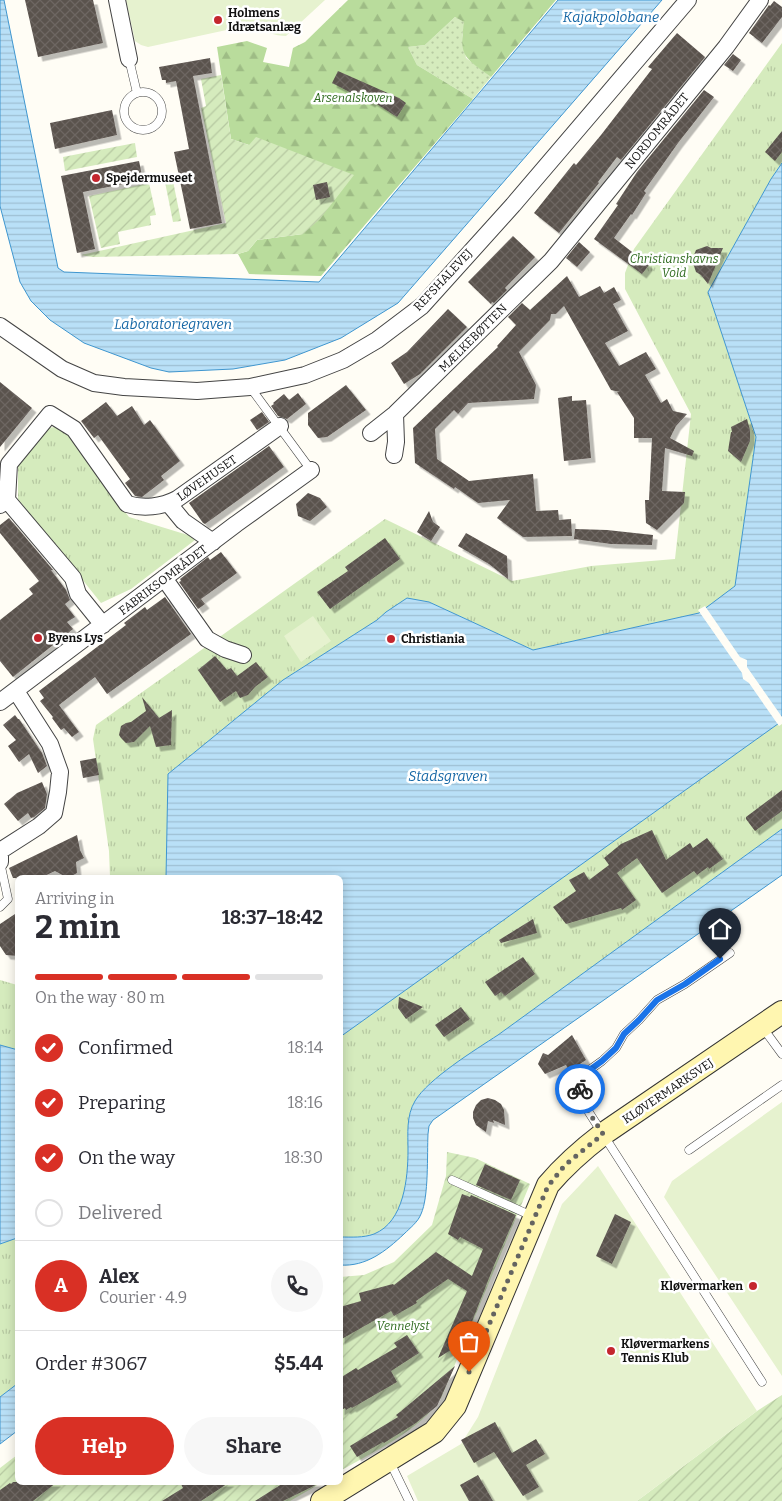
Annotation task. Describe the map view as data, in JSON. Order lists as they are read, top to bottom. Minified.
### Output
{"streets":{"street":["NORDOMRÅDET","REFSHALEVEJ","MÆLKEBØTTEN","LØVEHUSET","FABRIKSOMRÅDET","KLØVERMARKSVEJ"]},"crossings":[["NORDOMRÅDET","MÆLKEBØTTEN"]],"water":["Kajakpolobane","Laboratoriegraven","Stadsgraven"],"parks":["Arsenalskoven","Christianshavns Vold","Vennelyst"],"places":["Holmens Idrætsanlæg","Spejdermuseet","Byens Lys","Christiania","Kløvermarken","Kløvermarkens Tennis Klub"],"page":{"heading":["2 min","Arriving in","18:37–18:42"],"panel":["Alex","Courier · 4.9","Order #3067","$5.44"],"bar":"On the way · 80 m","list":[["Confirmed","18:14"],["Preparing","18:16"],["On the way","18:30"],"Delivered"],"round":"A","buttons":["Help","Share"]}}
